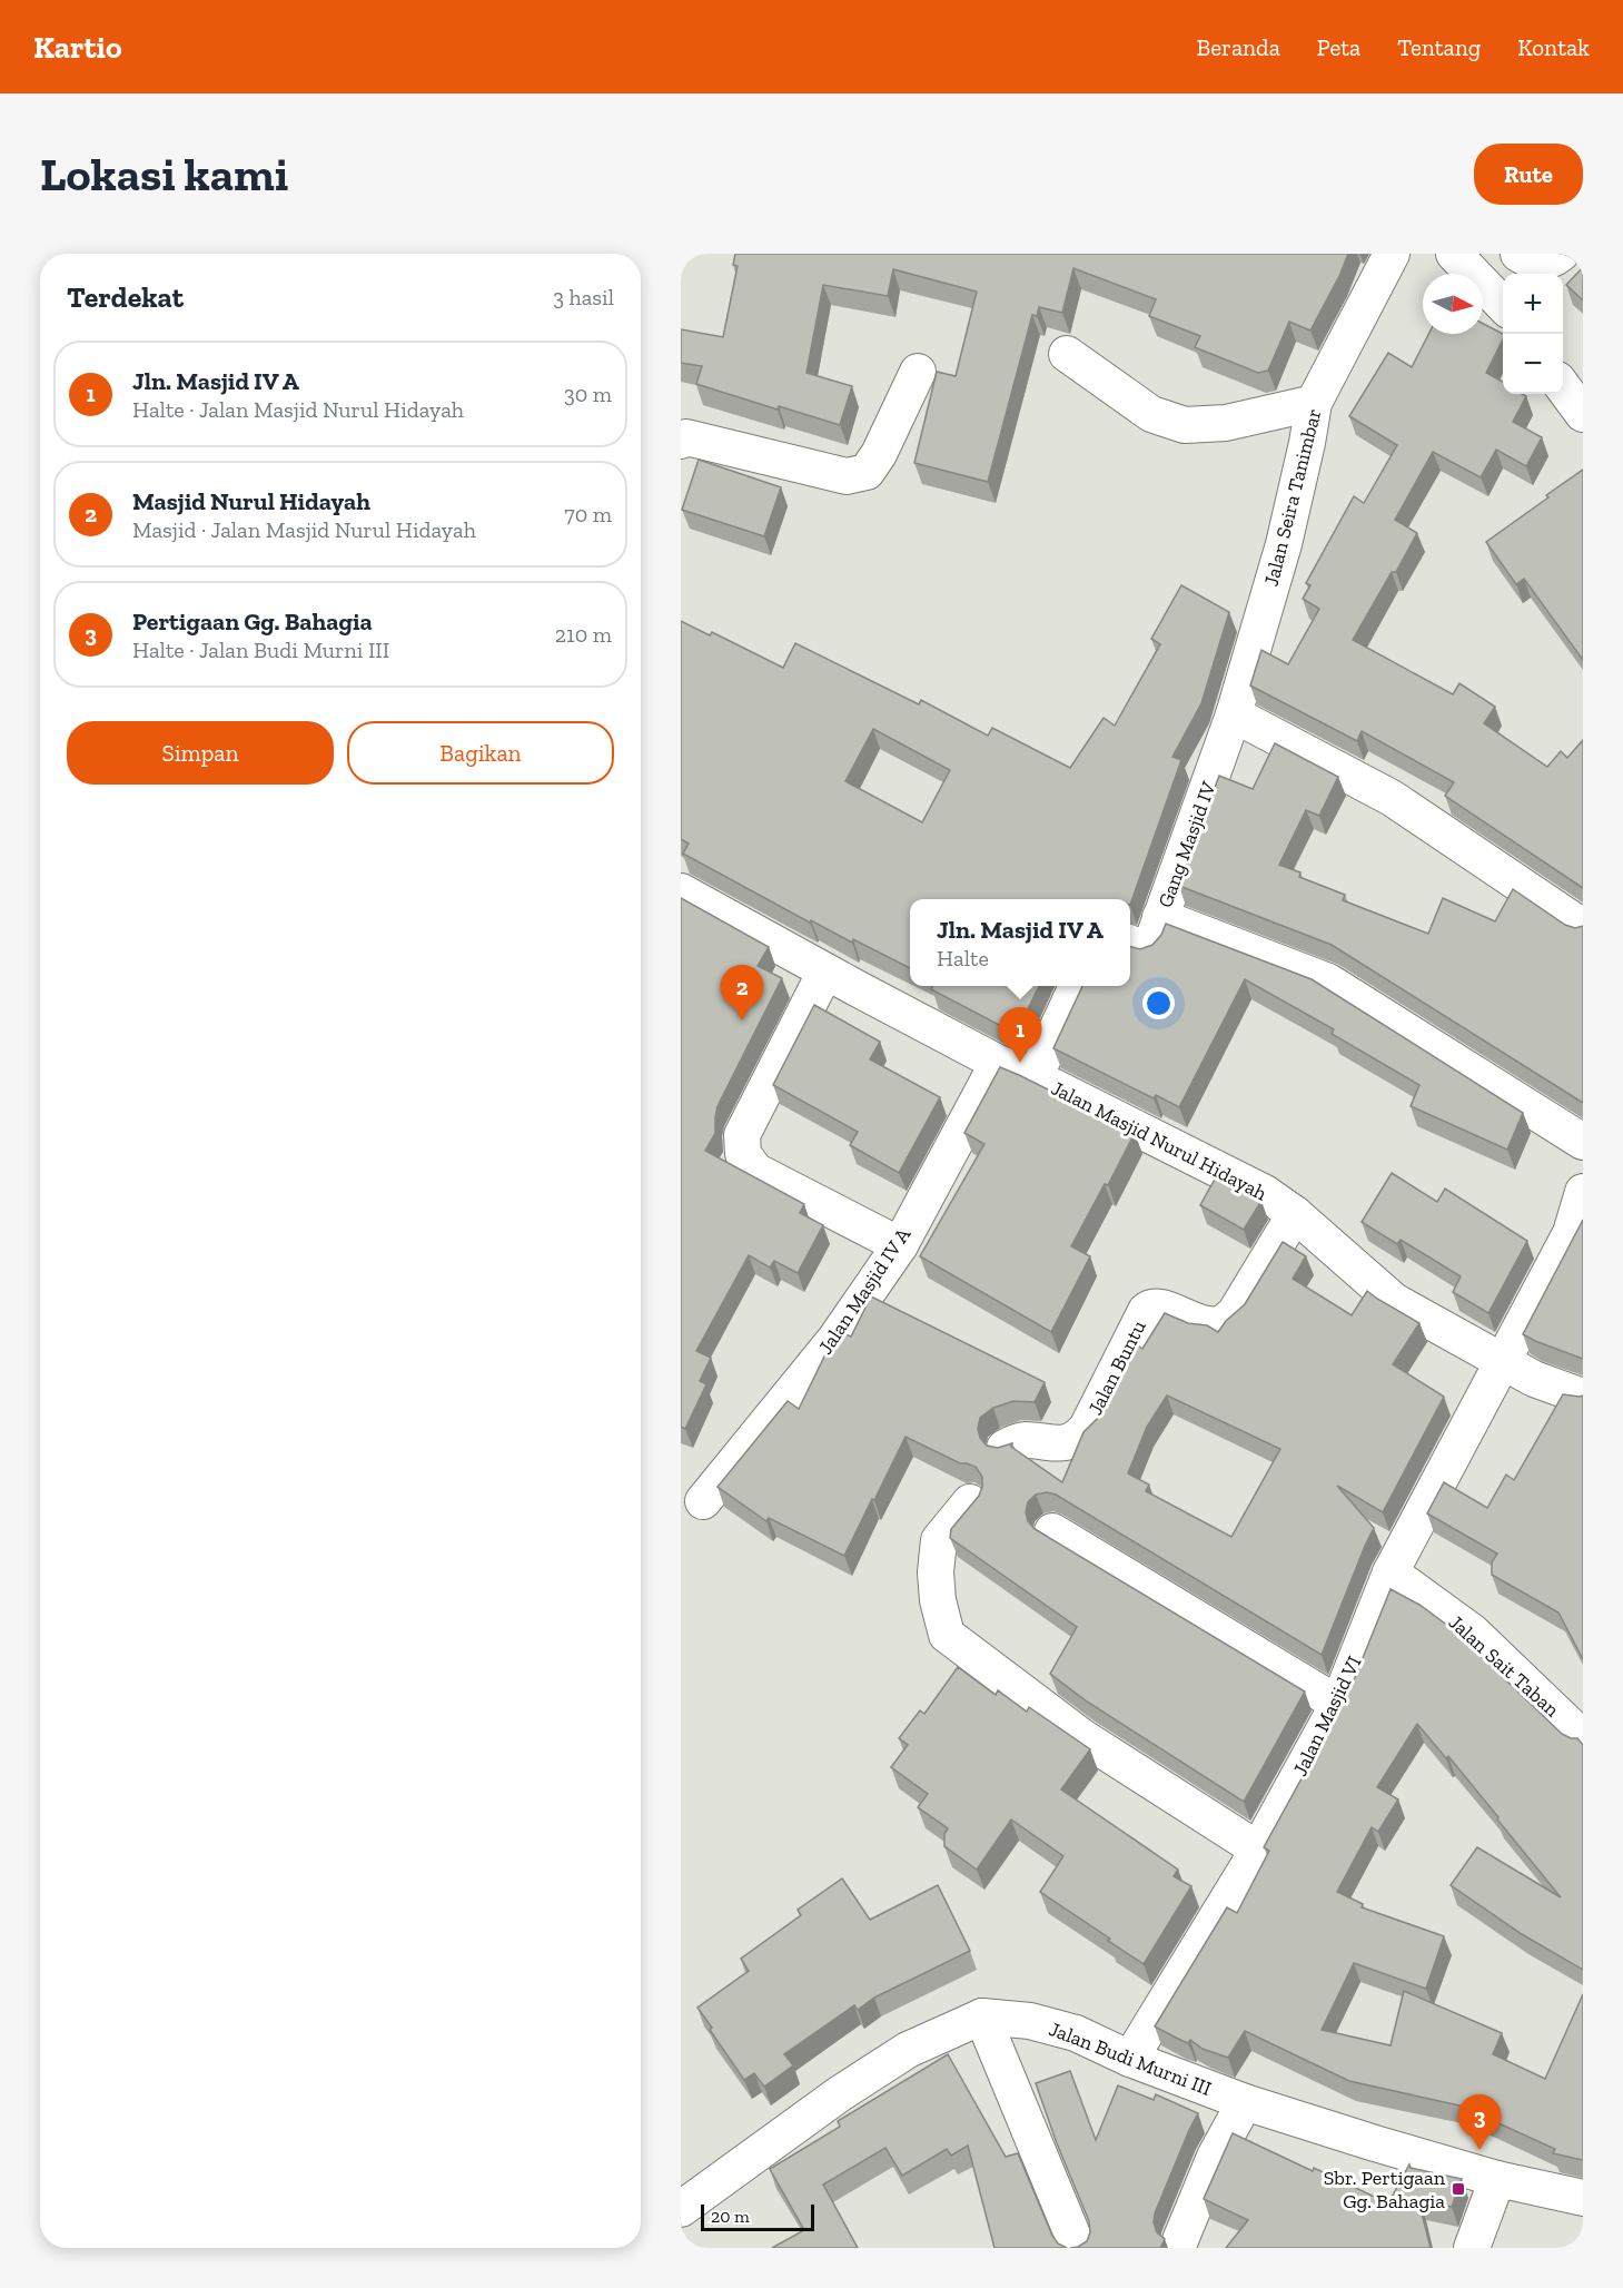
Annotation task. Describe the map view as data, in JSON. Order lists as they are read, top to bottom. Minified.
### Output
{"streets":{"street":["Jalan Seira Tanimbar","Gang Masjid IV","Jalan Masjid Nurul Hidayah","Jalan Masjid IV A","Jalan Buntu","Jalan Sait Taban","Jalan Masjid VI","Jalan Budi Murni III"]},"crossings":[["Jalan Seira Tanimbar","Gang Masjid IV"],["Jalan Masjid Nurul Hidayah","Jalan Masjid IV A"],["Jalan Masjid Nurul Hidayah","Jalan Buntu"],["Jalan Masjid Nurul Hidayah","Jalan Masjid VI"],["Jalan Sait Taban","Jalan Masjid VI"],["Jalan Masjid VI","Jalan Budi Murni III"]],"places":{"transit":["Sbr. Pertigaan Gg. Bahagia"]},"scale_bar":"20 m","north":"right","page":{"header":"Kartio","nav":["Beranda","Peta","Tentang","Kontak"],"buttons":["Rute",["Simpan","Bagikan"]],"title":"Lokasi kami","heading":["Terdekat","3 hasil"],"map_buttons":["+","−"],"list":[{"mark":"1","name":"Jln. Masjid IV A","note":"Halte · Jalan Masjid Nurul Hidayah","value":"30 m"},{"mark":"2","name":"Masjid Nurul Hidayah","note":"Masjid · Jalan Masjid Nurul Hidayah","value":"70 m"},{"mark":"3","name":"Pertigaan Gg. Bahagia","note":"Halte · Jalan Budi Murni III","value":"210 m"}],"popup":["Jln. Masjid IV A","Halte"],"pins":["2","1","3"],"scale":"20 m"}}
